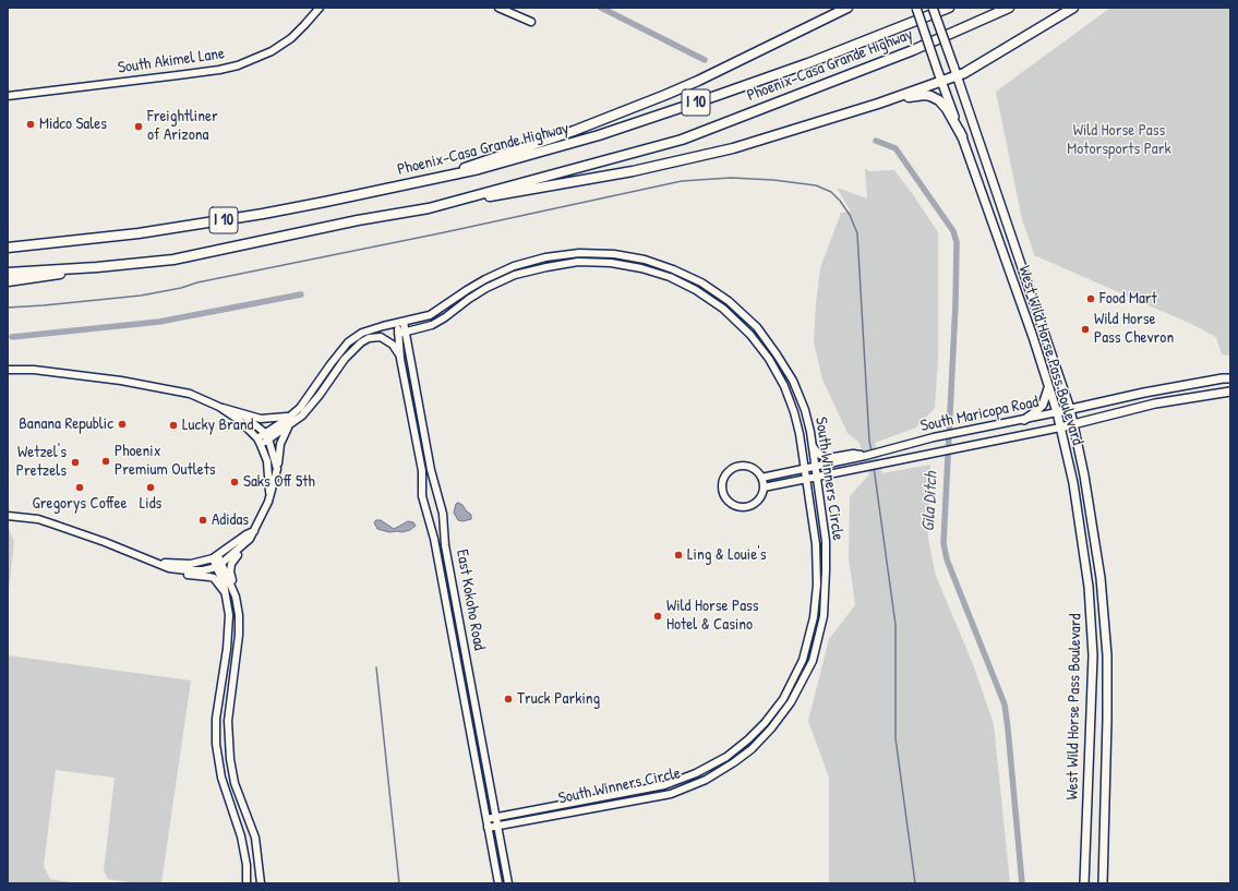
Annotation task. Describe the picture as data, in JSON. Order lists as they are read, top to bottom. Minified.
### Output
{"streets":{"highway":["Phoenix-Casa Grande Highway","I 10"],"main road":["West Wild Horse Pass Boulevard","South Maricopa Road"],"street":["South Akimel Lane","South Winners Circle","East Kokoho Road"]},"crossings":[["Phoenix-Casa Grande Highway","I 10"],["West Wild Horse Pass Boulevard","South Maricopa Road"],["South Maricopa Road","South Winners Circle"],["South Winners Circle","East Kokoho Road"]],"water":["Gila Ditch"],"parks":["Wild Horse Pass Motorsports Park"],"places":["Midco Sales","Freightliner of Arizona","Food Mart","Wild Horse Pass Chevron","Banana Republic","Lucky Brand","Phoenix Premium Outlets","Wetzel's Pretzels","Saks Off 5th","Gregorys Coffee","Lids","Adidas","Ling & Louie's","Wild Horse Pass Hotel & Casino","Truck Parking"]}
